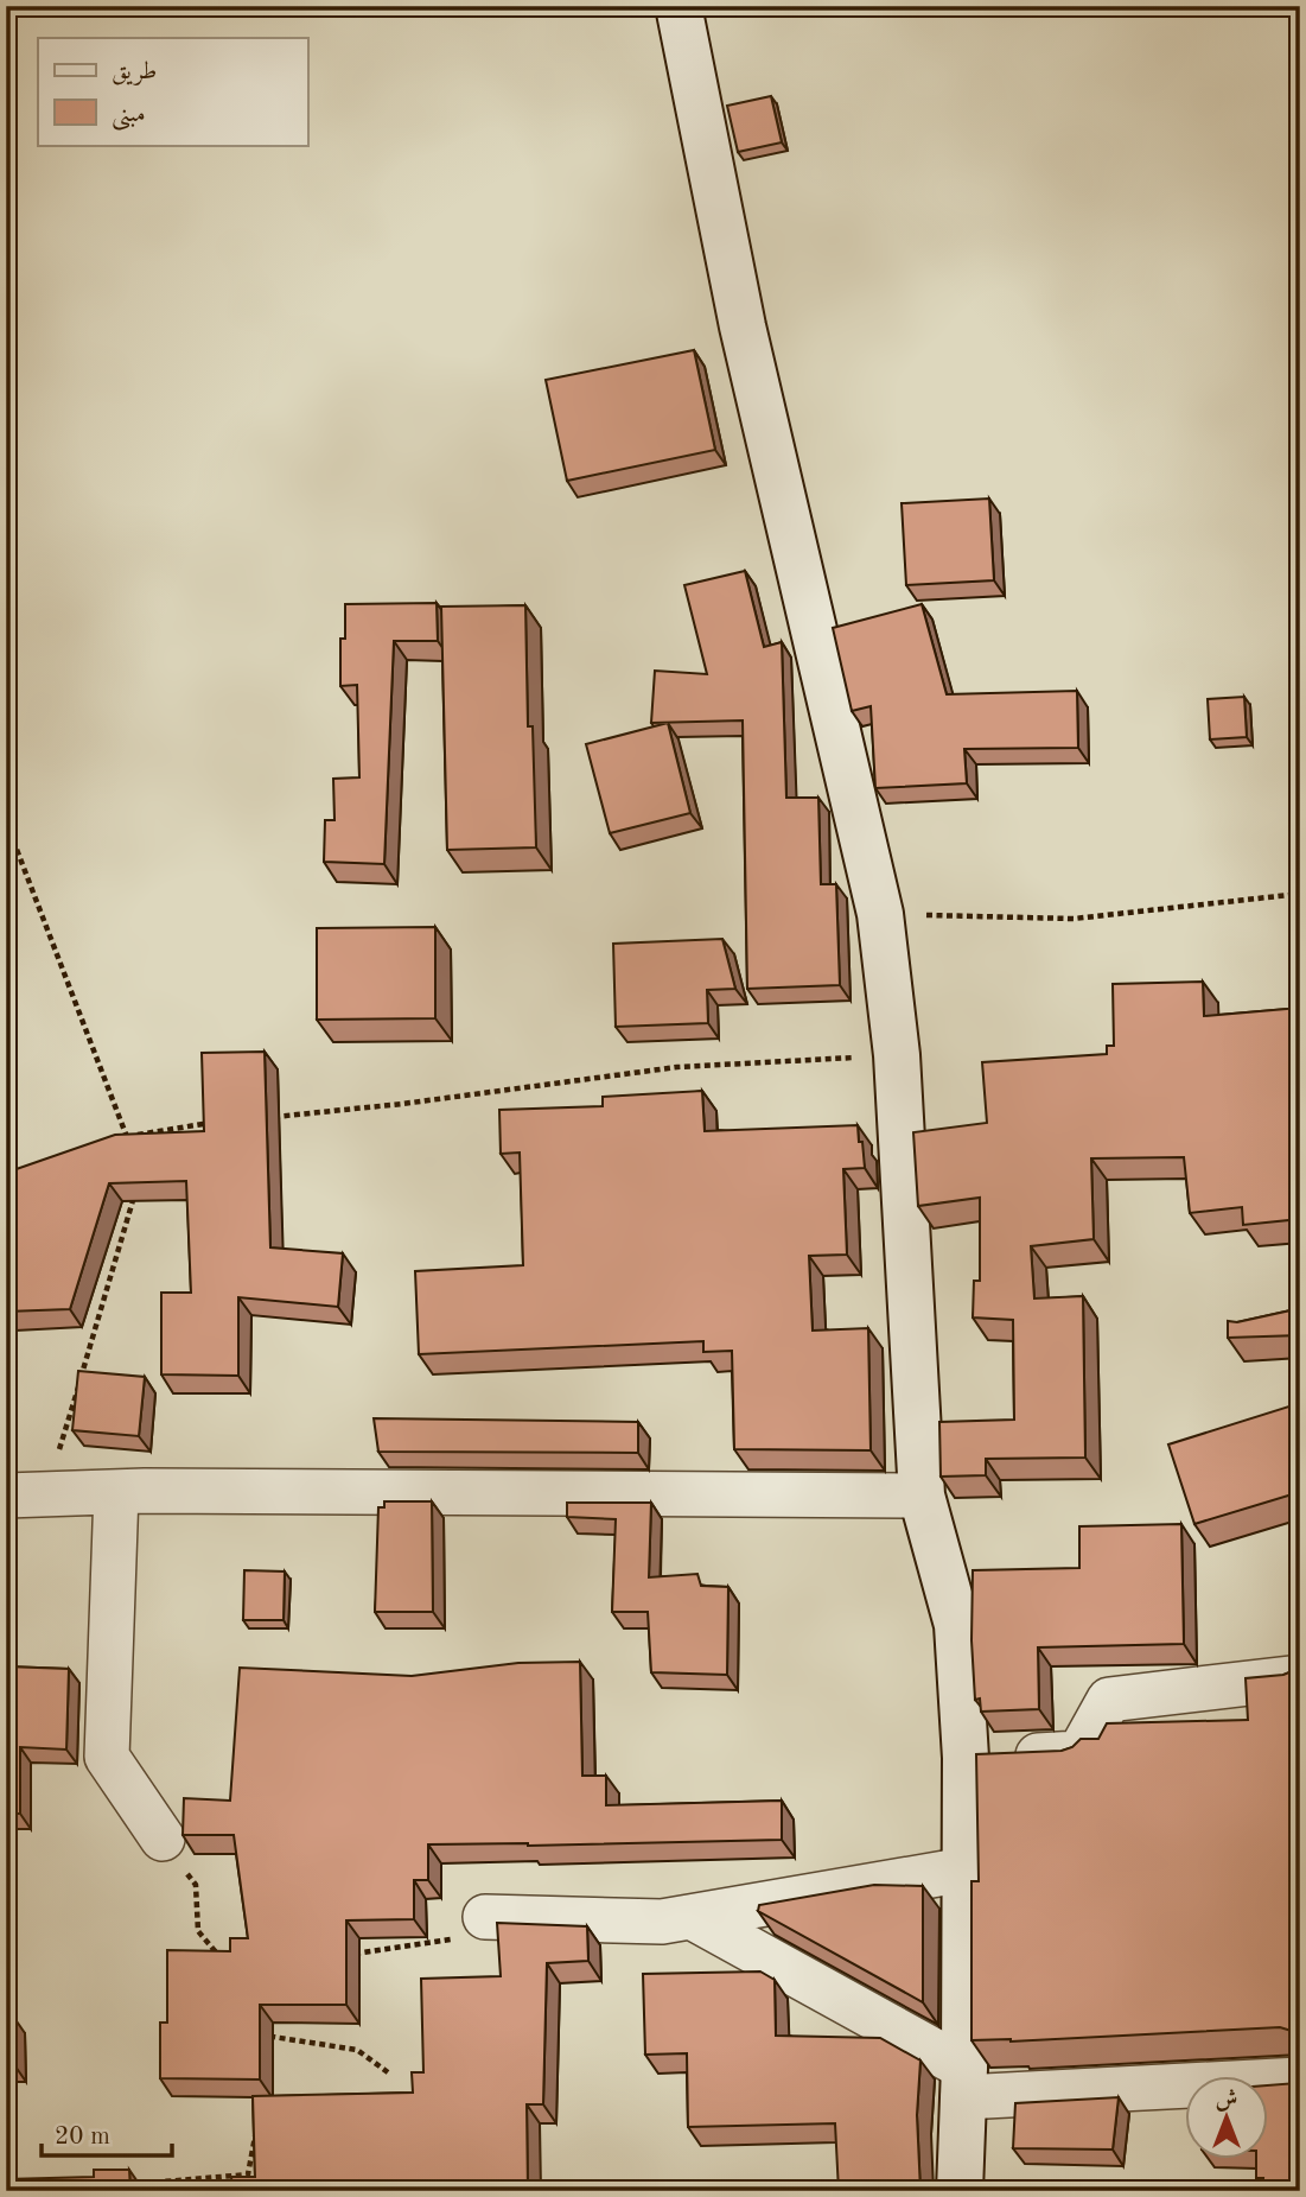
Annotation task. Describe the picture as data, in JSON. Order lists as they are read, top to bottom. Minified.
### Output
{"legend":["طريق","مبنى"],"scale_bar":"20 m","north":"top"}
